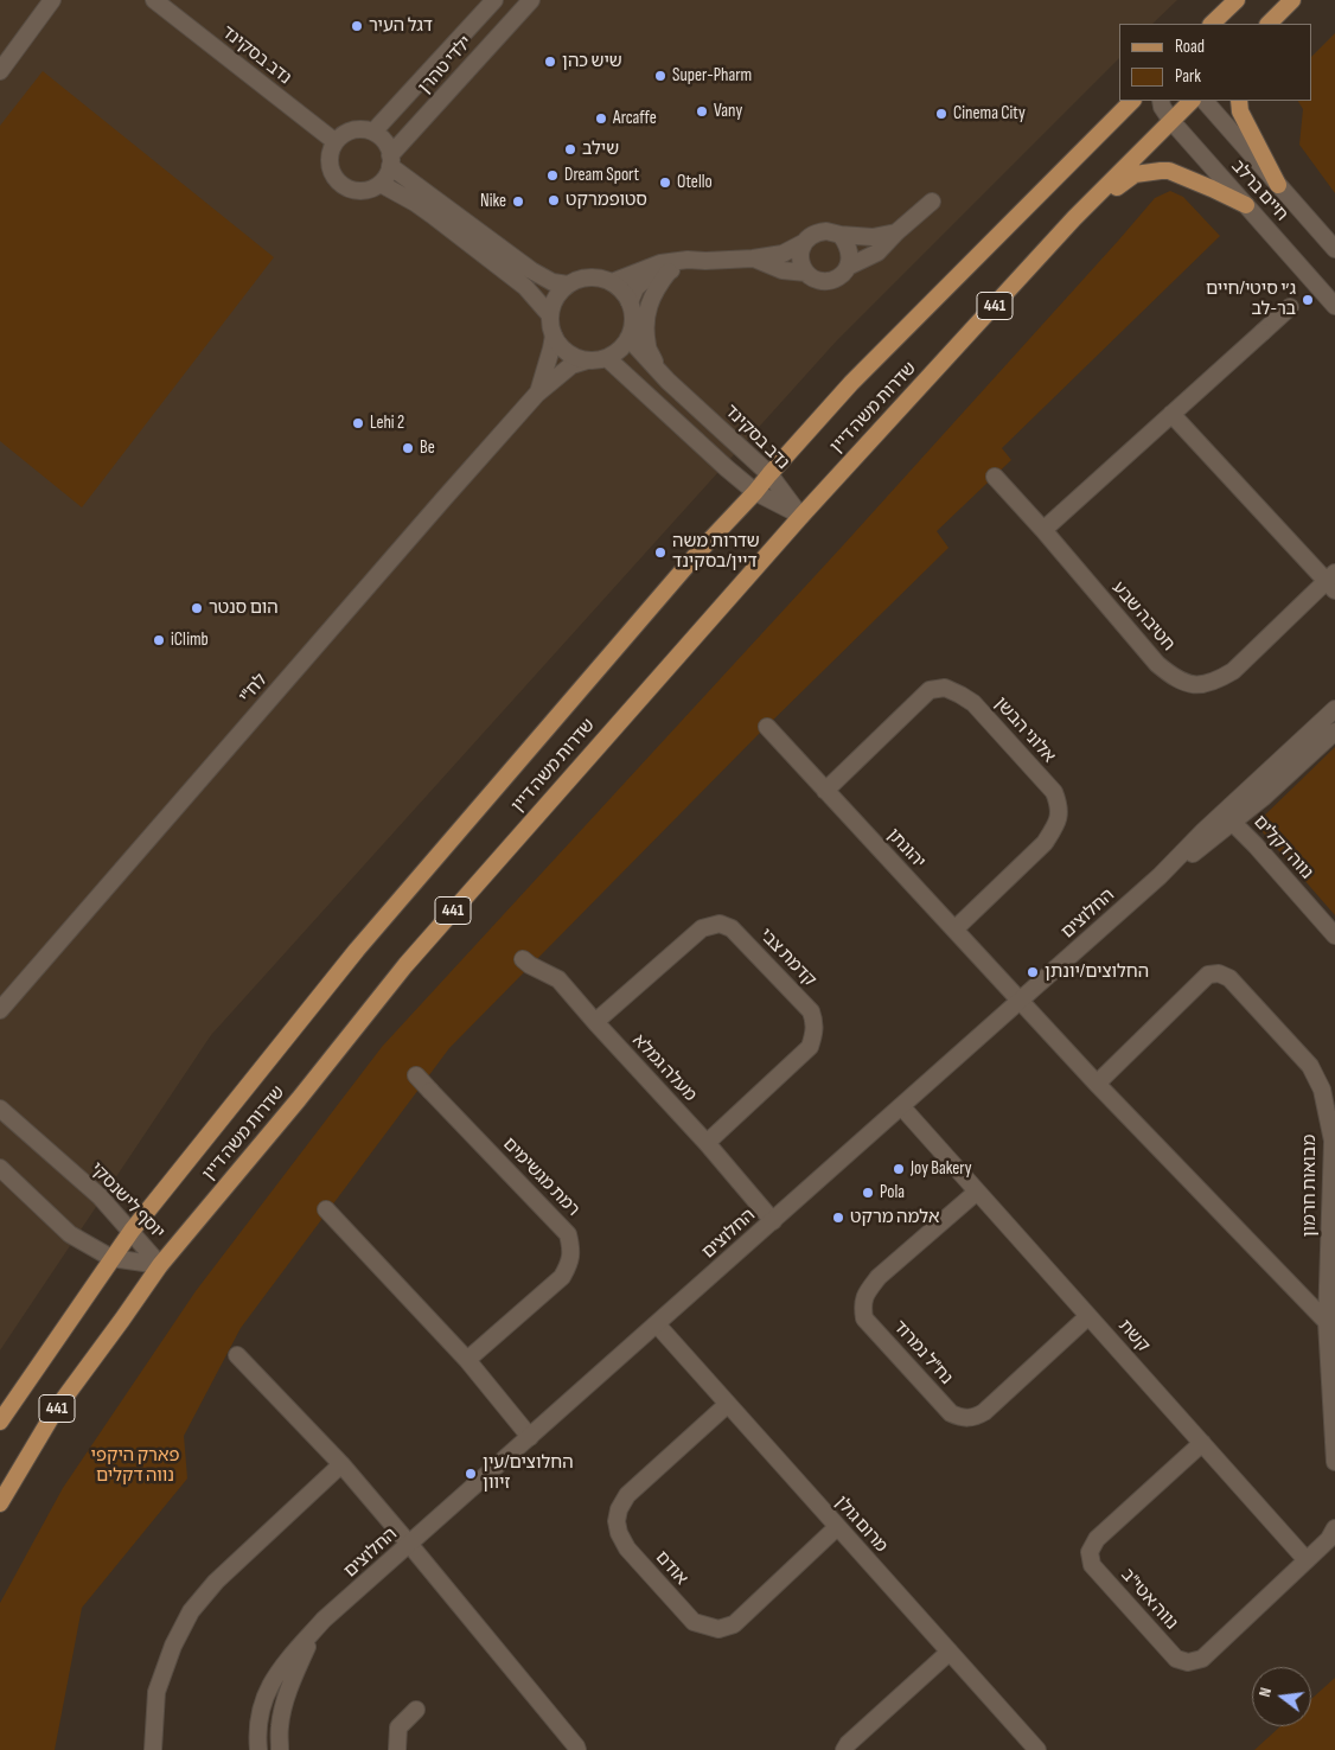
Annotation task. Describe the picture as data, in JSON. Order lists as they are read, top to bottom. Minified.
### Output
{"streets":{"main road":["441","שדרות משה דיין"],"street":["נדב בסקינד","ילדי טהרן","חיים ברלב","חטיבה שבע","לח\"י","אלוני הבשן","נווה דקלים","יהונתן","החלוצים","קדמת צבי","מעלה גמלא","רמת מגשימים","מבואות חרמון","יוסף לישנסקי","קשת","נח\"ל נמרוד","מרום גולן","אודם","נווה אטי\"ב"]},"crossings":[["נדב בסקינד","ילדי טהרן"],["נדב בסקינד","שדרות משה דיין"],["נדב בסקינד","לח\"י"],["חיים ברלב","שדרות משה דיין"],["שדרות משה דיין","יוסף לישנסקי"],["אלוני הבשן","יהונתן"],["נווה דקלים","החלוצים"],["יהונתן","החלוצים"],["החלוצים","מעלה גמלא"],["החלוצים","קשת"],["החלוצים","מרום גולן"],["קדמת צבי","מעלה גמלא"],["קשת","נח\"ל נמרוד"],["קשת","נווה אטי\"ב"],["מרום גולן","אודם"]],"parks":["פארק היקפי נווה דקלים"],"places":["דגל העיר","שיש כהן","Super-Pharm","Vany","Cinema City","Arcaffe","שילב","Dream Sport","Otello","סטופמרקט","Nike","ג׳י סיטי/חיים בר-לב","Lehi 2","Be","שדרות משה דיין/בסקינד","הום סנטר","iClimb","החלוצים/יונתן","Joy Bakery","Pola","אלמה מרקט","החלוצים/עין זיוון"],"legend":["Road","Park"],"north":"left"}
